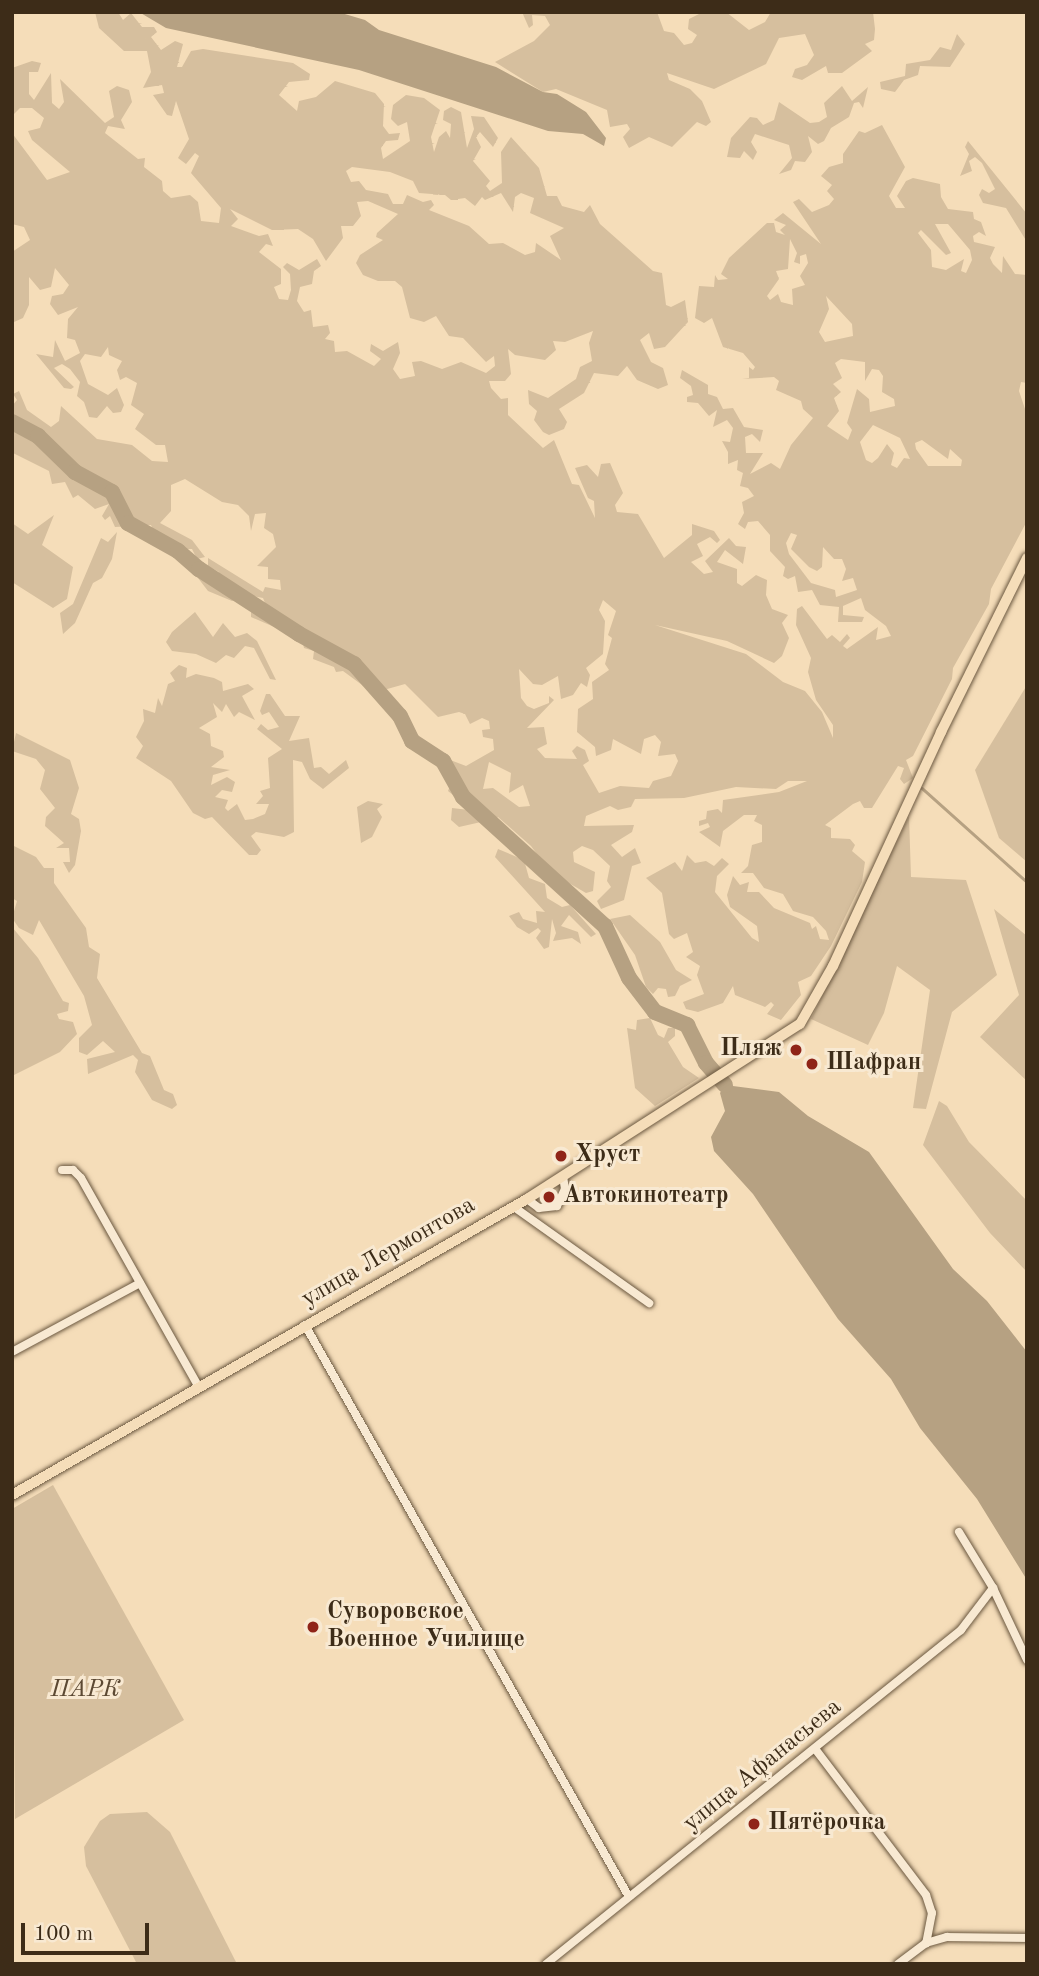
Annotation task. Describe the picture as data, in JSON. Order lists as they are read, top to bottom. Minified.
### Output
{"streets":{"main road":["улица Лермонтова"],"street":["улица Афанасьева"]},"parks":["ПАРК"],"places":["Пляж","Шафран","Хруст","Автокинотеатр","Суворовское Военное Училище","Пятёрочка"],"scale_bar":"100 m"}
